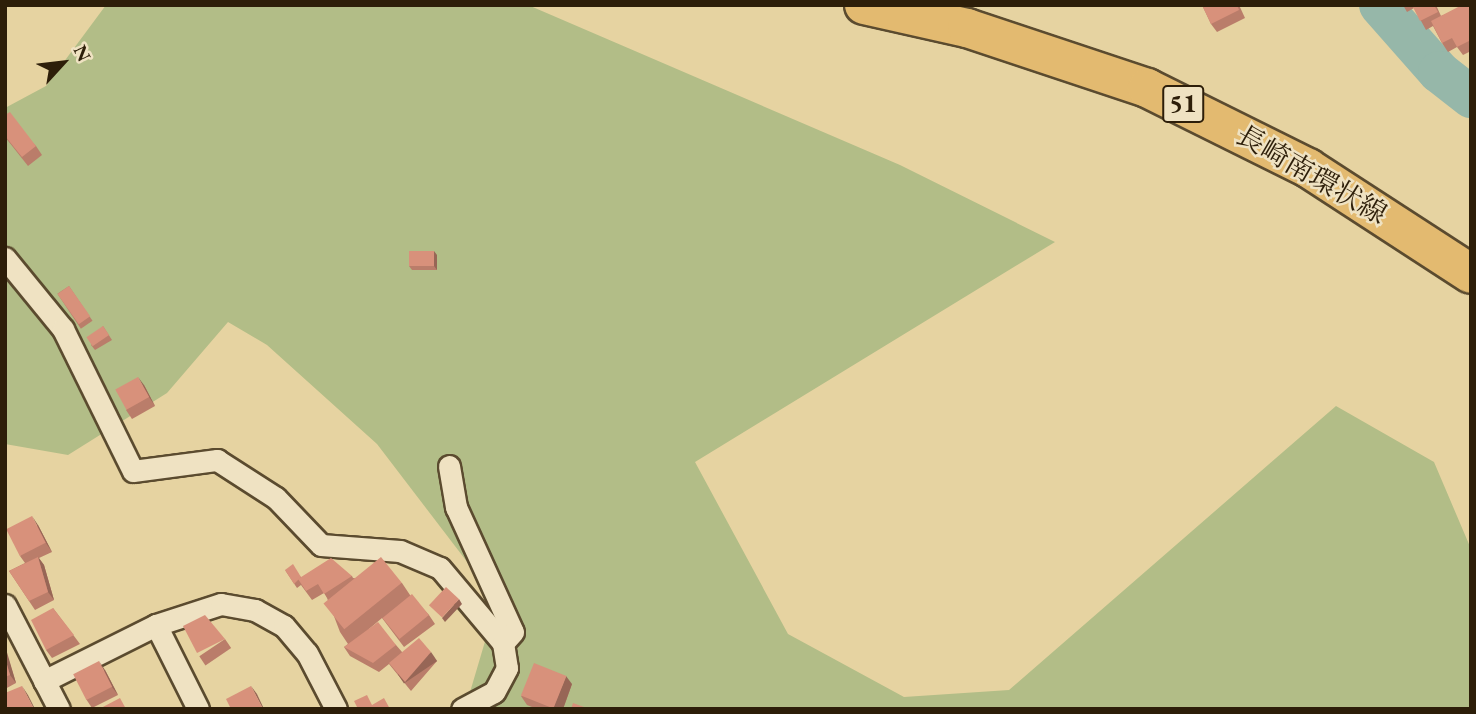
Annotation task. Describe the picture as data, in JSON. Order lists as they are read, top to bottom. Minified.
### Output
{"streets":{"highway":["51","長崎南環状線"]},"north":"top right"}
